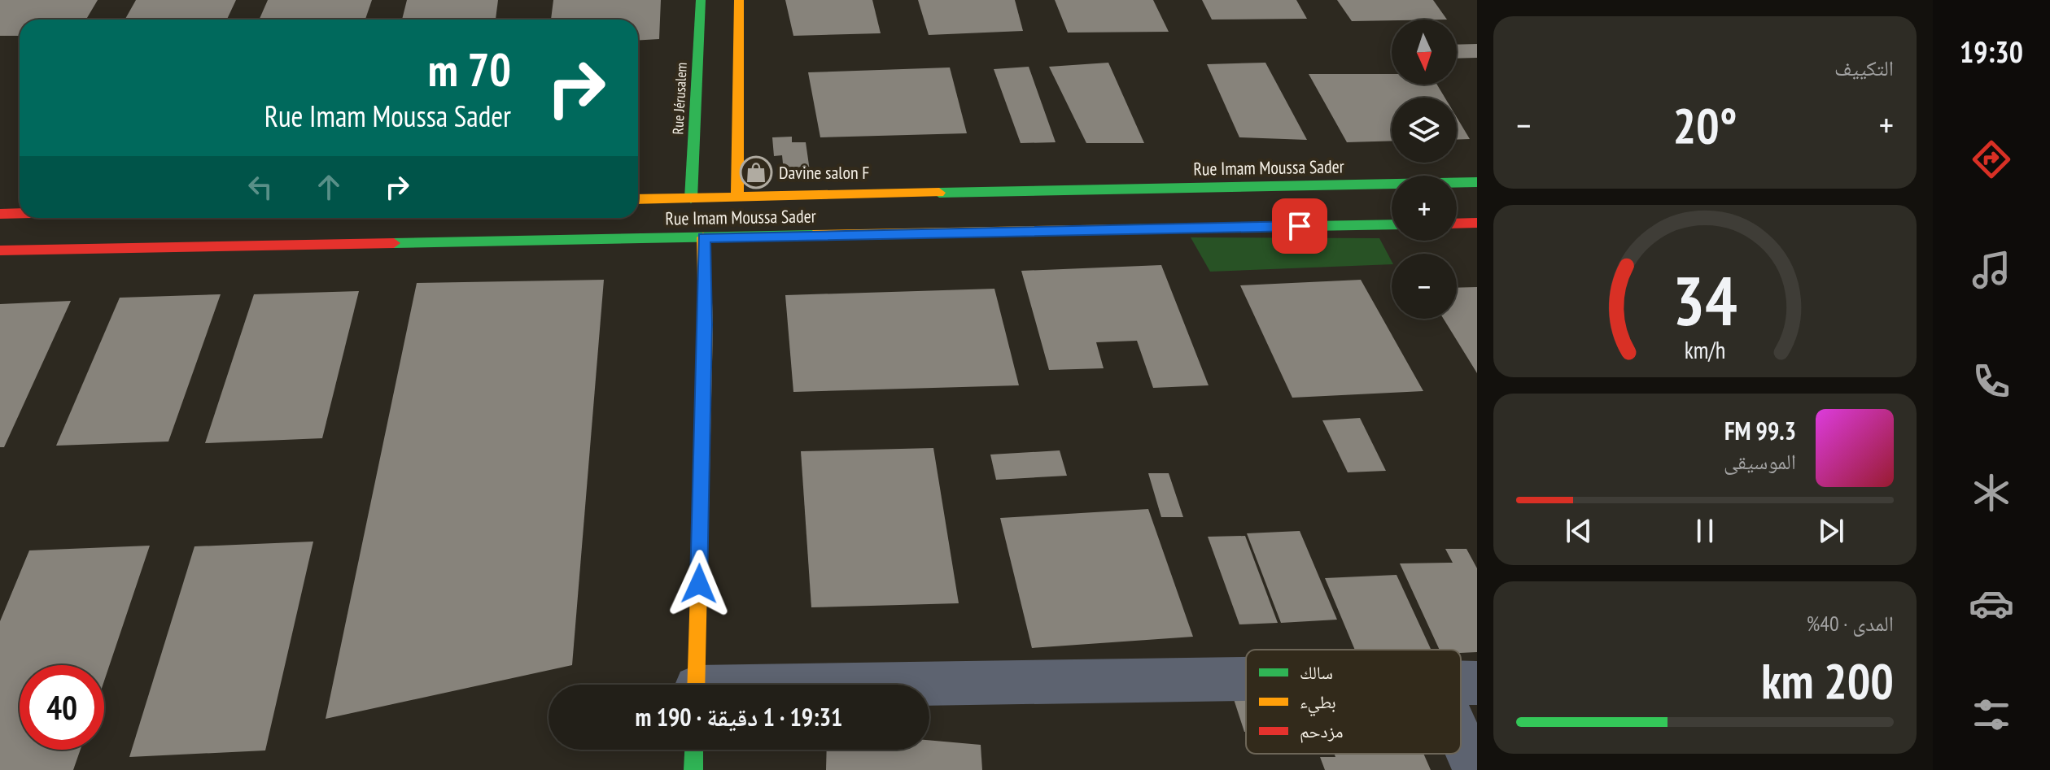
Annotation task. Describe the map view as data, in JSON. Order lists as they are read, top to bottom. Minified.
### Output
{"streets":{"main road":["Rue Jérusalem","Rue Imam Moussa Sader"]},"crossings":[["Rue Jérusalem","Rue Imam Moussa Sader"]],"places":{"shop":["Davine salon F"]},"legend":["سالك","بطيء","مزدحم"],"north":"bottom","page":{"tabs":"19:30","tile":["التكييف",["المدى · 40%","200 km"]],"map_buttons":["+","−"],"turn":["70 m","Rue Imam Moussa Sader"],"heat":["−","20°","+"],"song":["99.3 FM","الموسيقى"],"limit":"40","trip":"19:31 · 1 دقيقة · 190 m","gauge":["34","km/h"]}}
